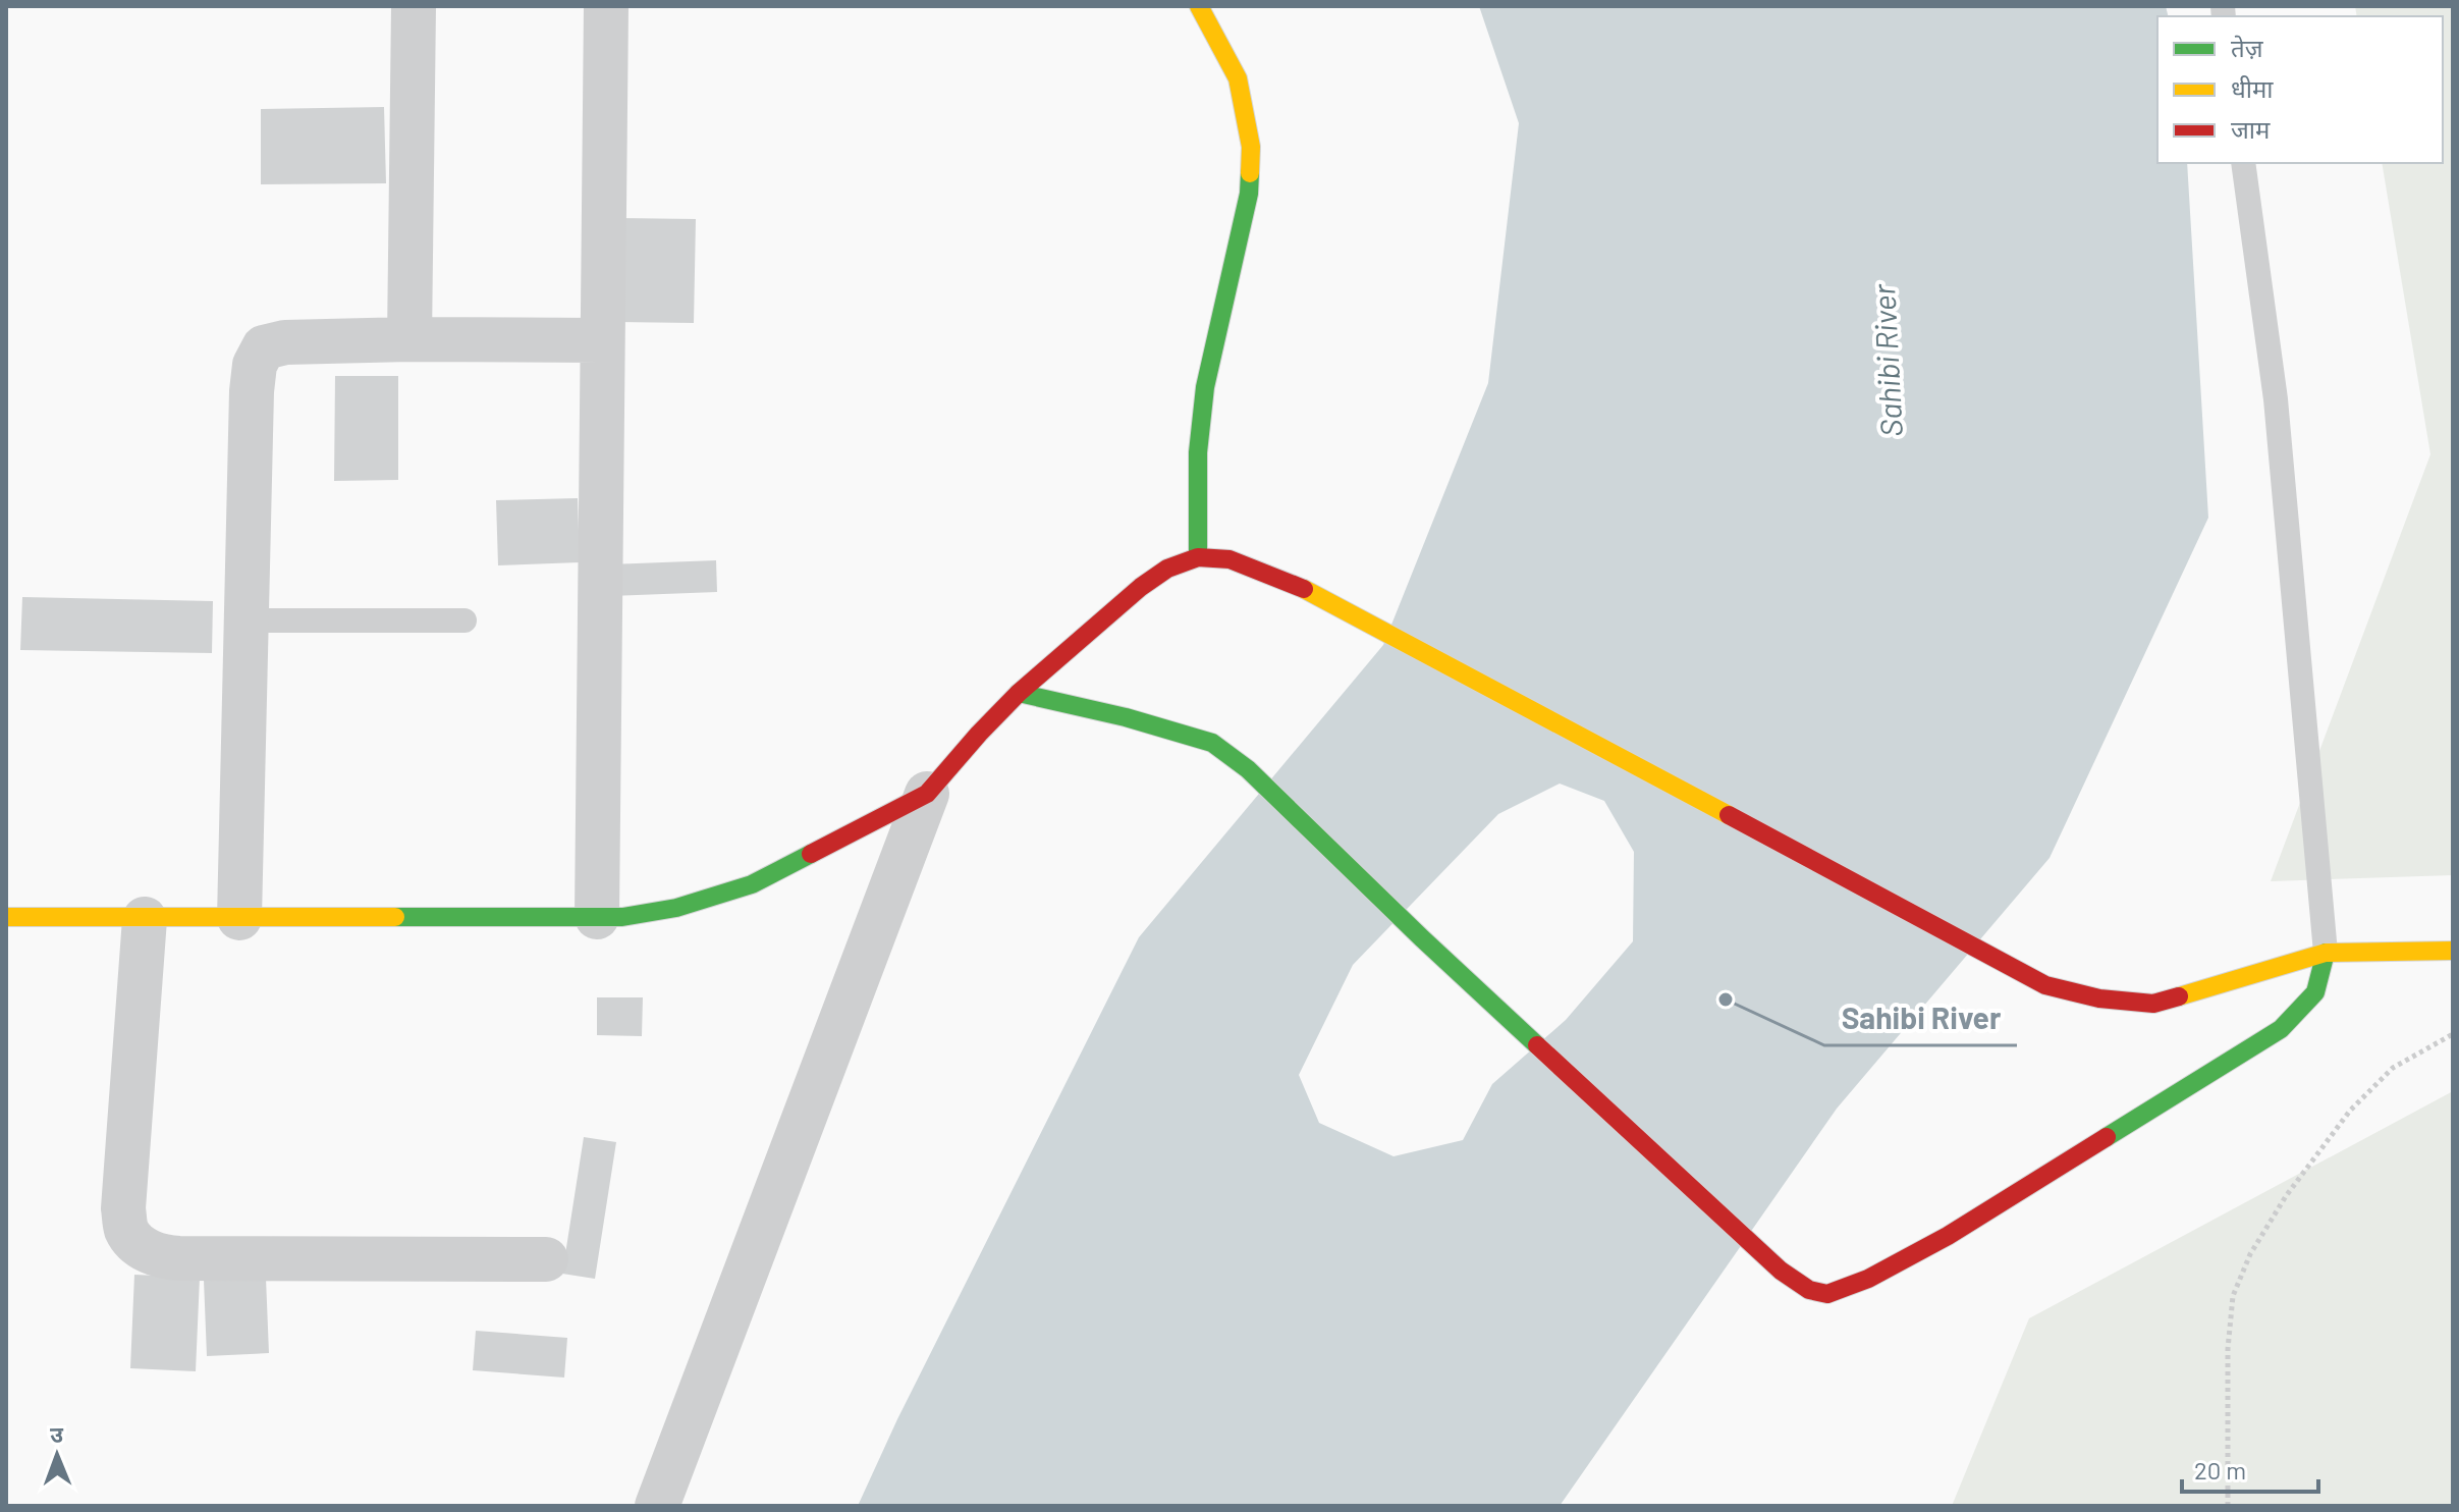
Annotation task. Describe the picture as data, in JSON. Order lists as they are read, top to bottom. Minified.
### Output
{"water":["Sahibi River"],"places":["Sahibi River"],"legend":["तेज़","धीमा","जाम"],"scale_bar":"20 m","north":"top"}
